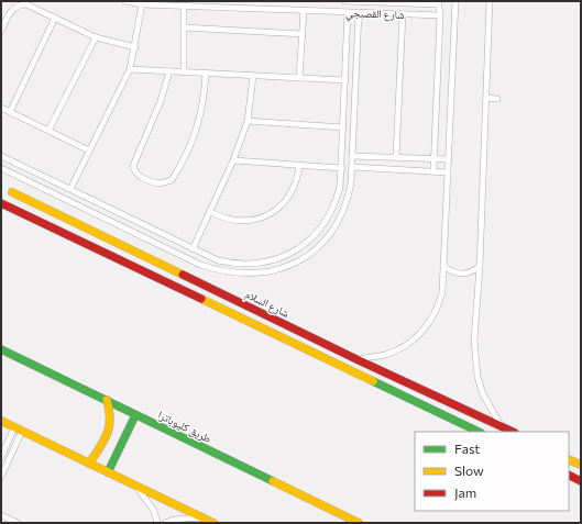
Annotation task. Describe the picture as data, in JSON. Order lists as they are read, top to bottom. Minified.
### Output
{"streets":{"main road":["شارع السلام","طريق كليوباترا"],"street":["شارع القصبجي"]},"legend":["Fast","Slow","Jam"]}
